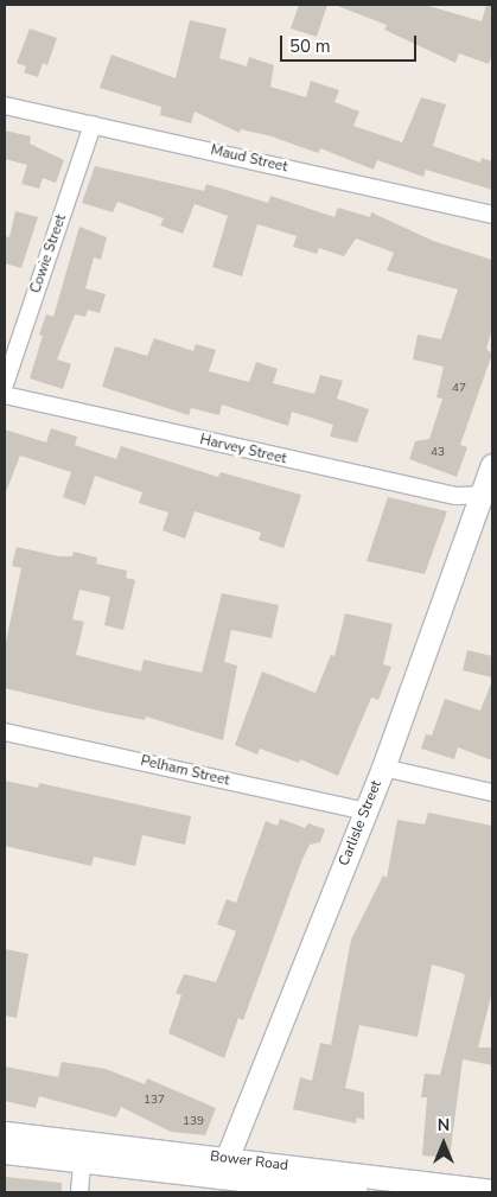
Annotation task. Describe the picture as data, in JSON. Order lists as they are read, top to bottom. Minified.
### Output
{"streets":{"street":["Maud Street","Cowie Street","Harvey Street","Pelham Street","Carlisle Street","Bower Road"]},"crossings":[["Maud Street","Cowie Street"],["Harvey Street","Carlisle Street"],["Pelham Street","Carlisle Street"],["Carlisle Street","Bower Road"]],"house_numbers":["47","43","137","139"],"scale_bar":"50 m","north":"top"}
